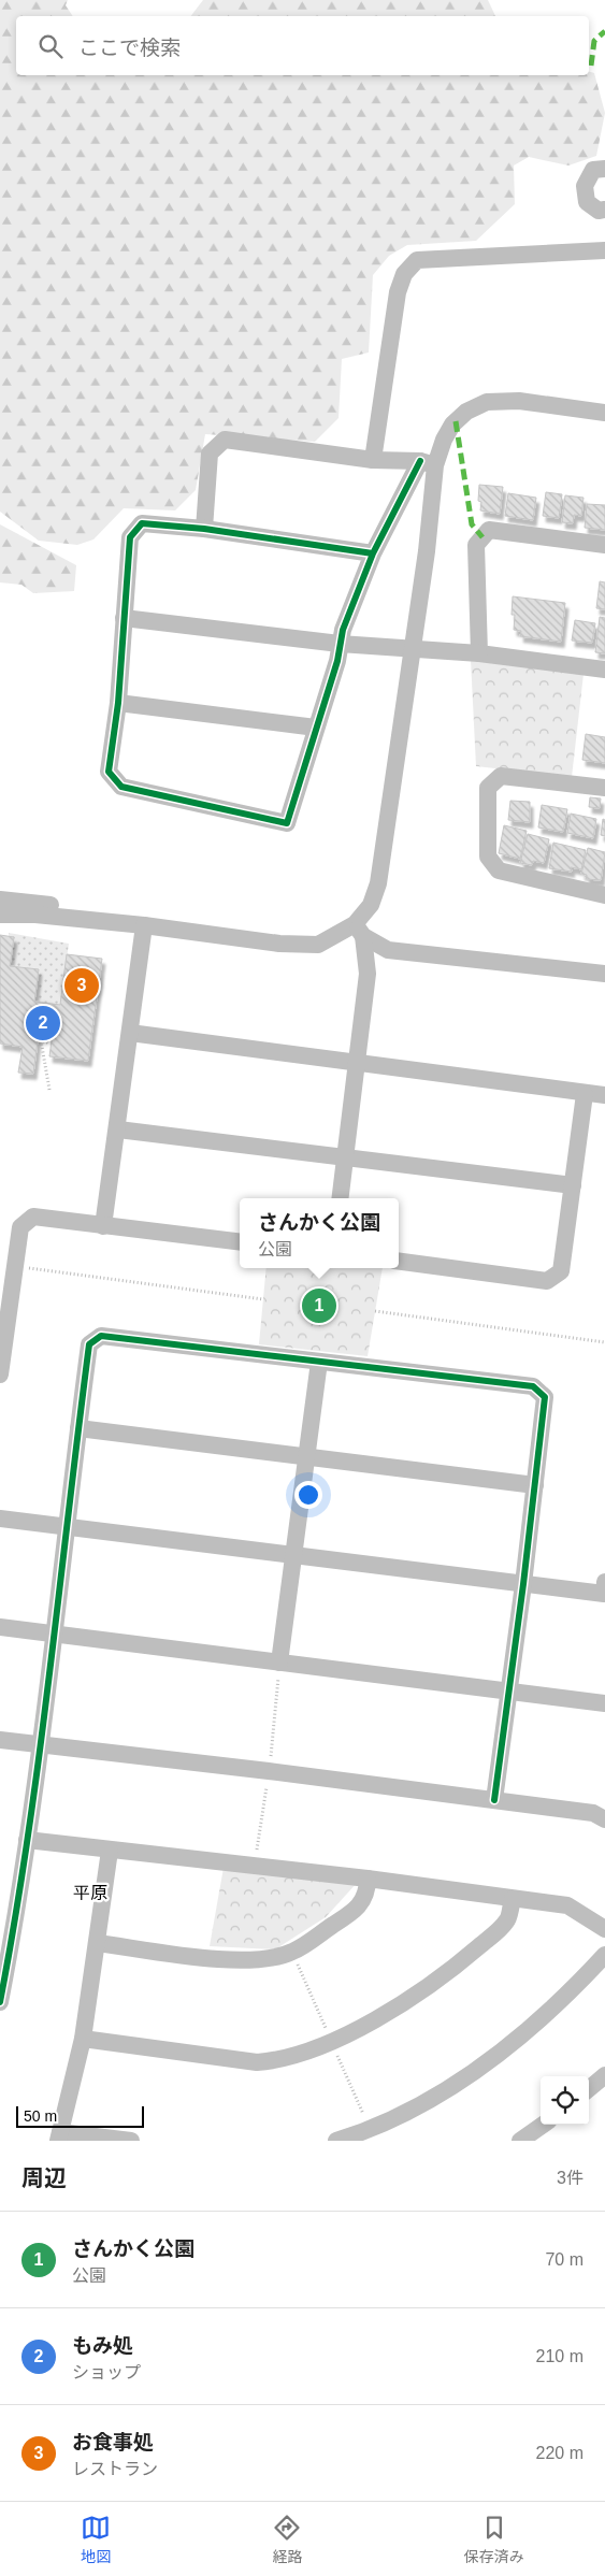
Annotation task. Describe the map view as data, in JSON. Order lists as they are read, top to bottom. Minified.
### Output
{"districts":["平原"],"scale_bar":"50 m","page":{"search":"ここで検索","pins":["3","2","1"],"popup":["さんかく公園","公園"],"scale":"50 m","heading":["周辺","3件"],"list":[{"mark":"1","name":"さんかく公園","note":"公園","value":"70 m"},{"mark":"2","name":"もみ処","note":"ショップ","value":"210 m"},{"mark":"3","name":"お食事処","note":"レストラン","value":"220 m"}],"nav":["地図","経路","保存済み"]}}
